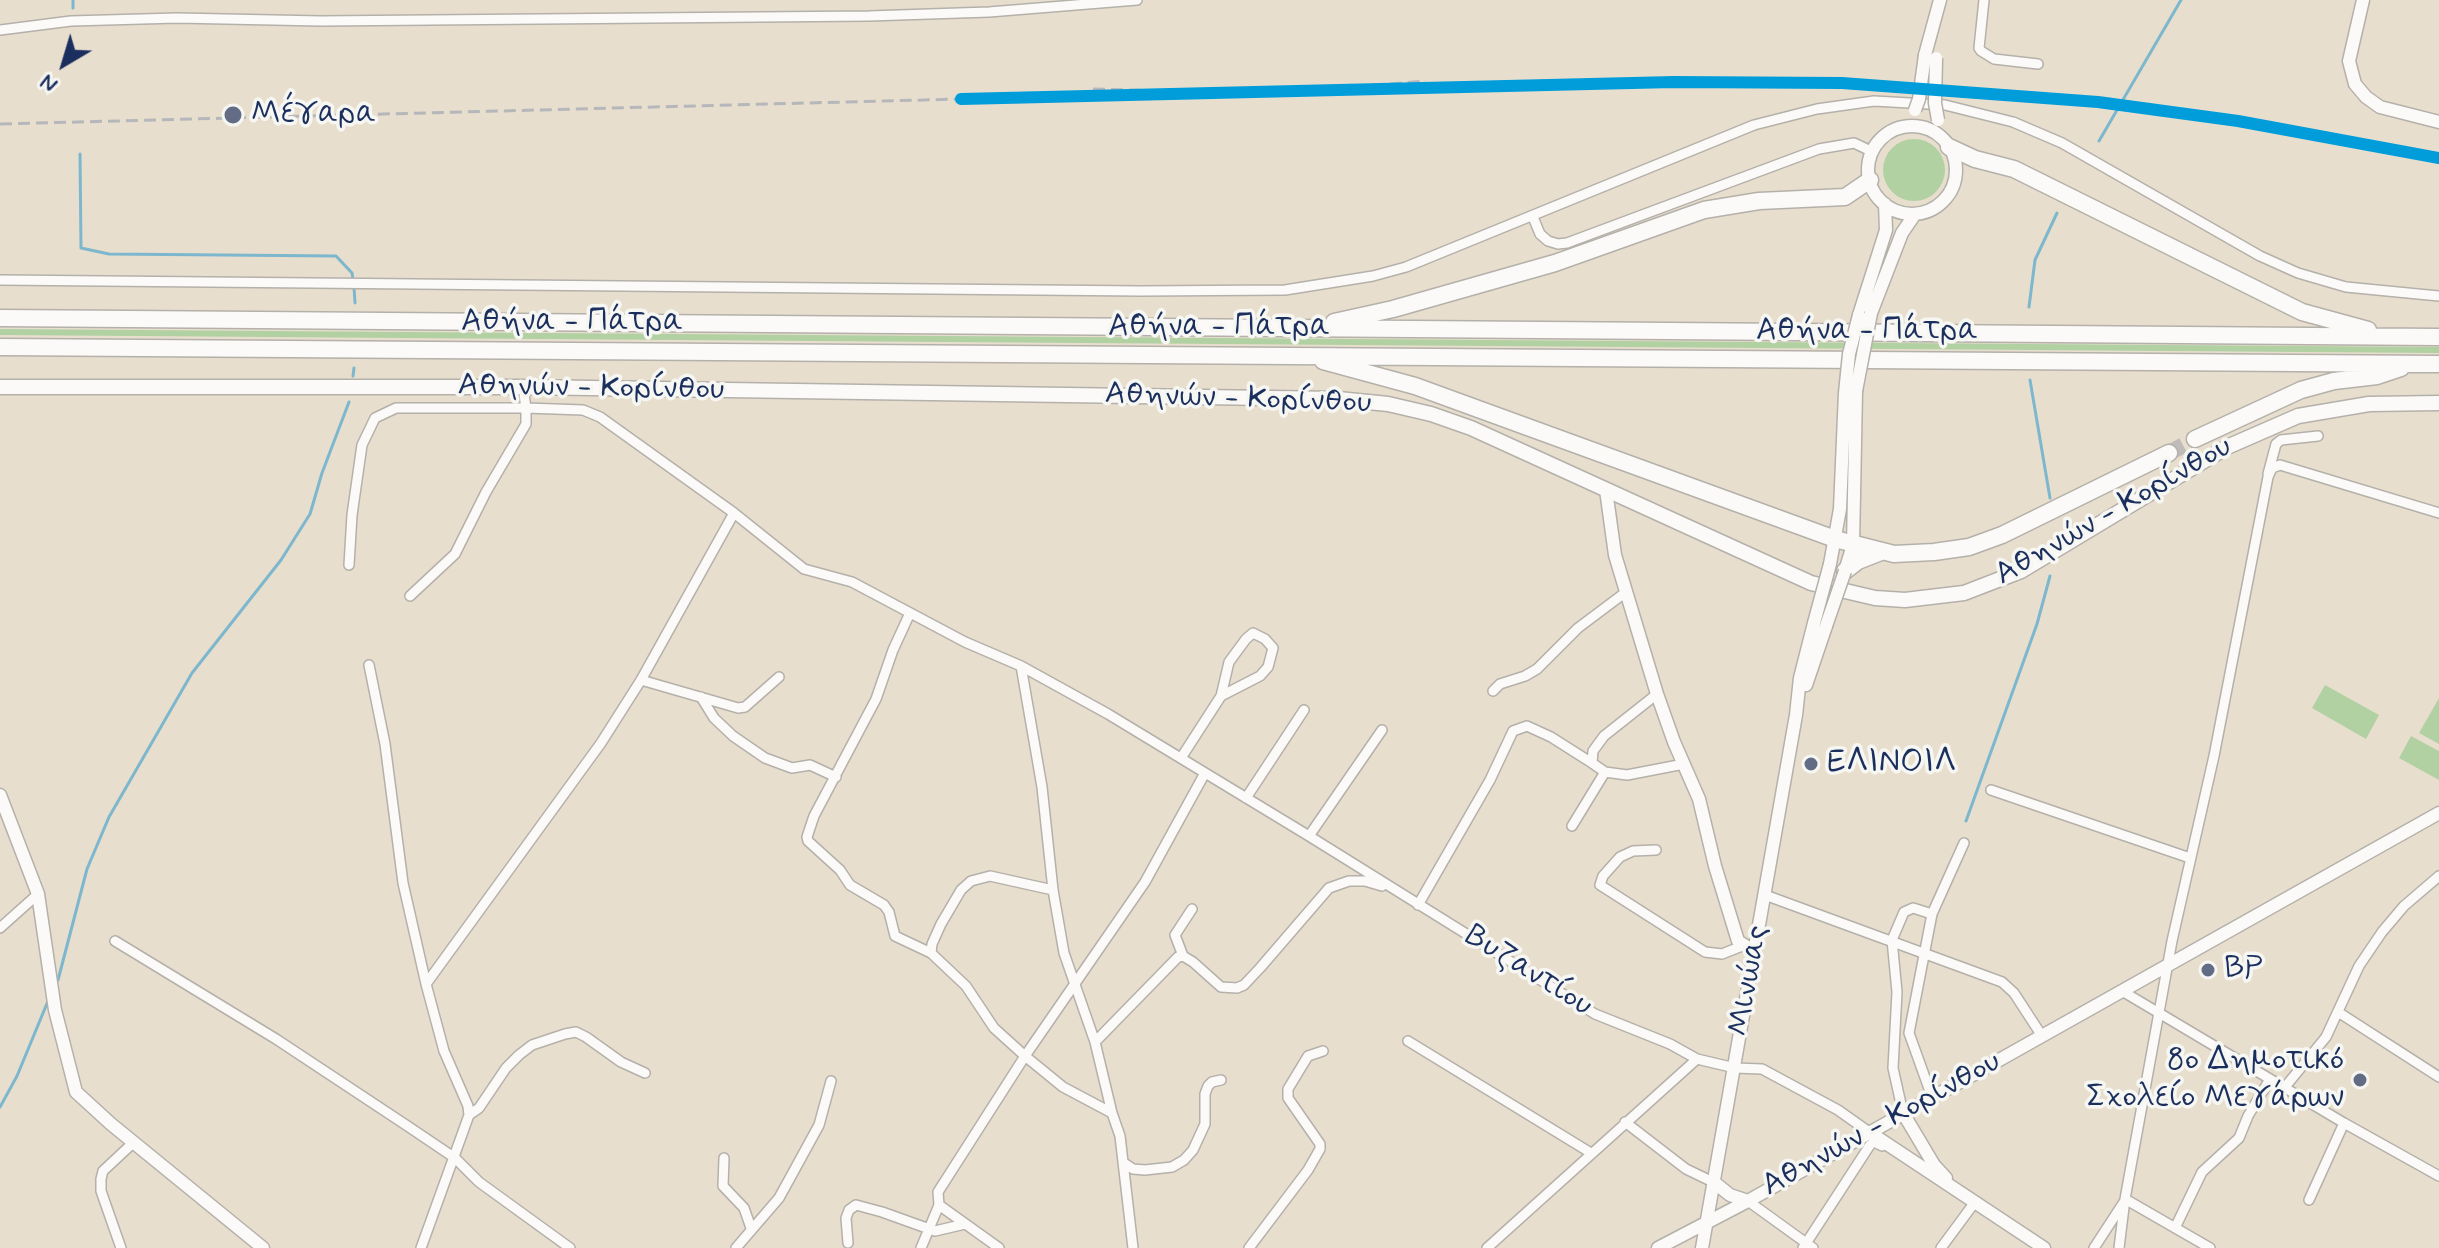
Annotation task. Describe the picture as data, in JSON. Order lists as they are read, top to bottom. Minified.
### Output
{"streets":{"highway":["Αθήνα - Πάτρα"],"main road":["Αθηνών - Κορίνθου","Βυζαντίου","Μινώας"]},"crossings":[["Αθηνών - Κορίνθου","Βυζαντίου"],["Αθηνών - Κορίνθου","Μινώας"],["Βυζαντίου","Μινώας"]],"places":["Μέγαρα","ΕΛΙΝΟΙΛ","BP","8ο Δημοτικό Σχολείο Μεγάρων"],"north":"bottom left"}
